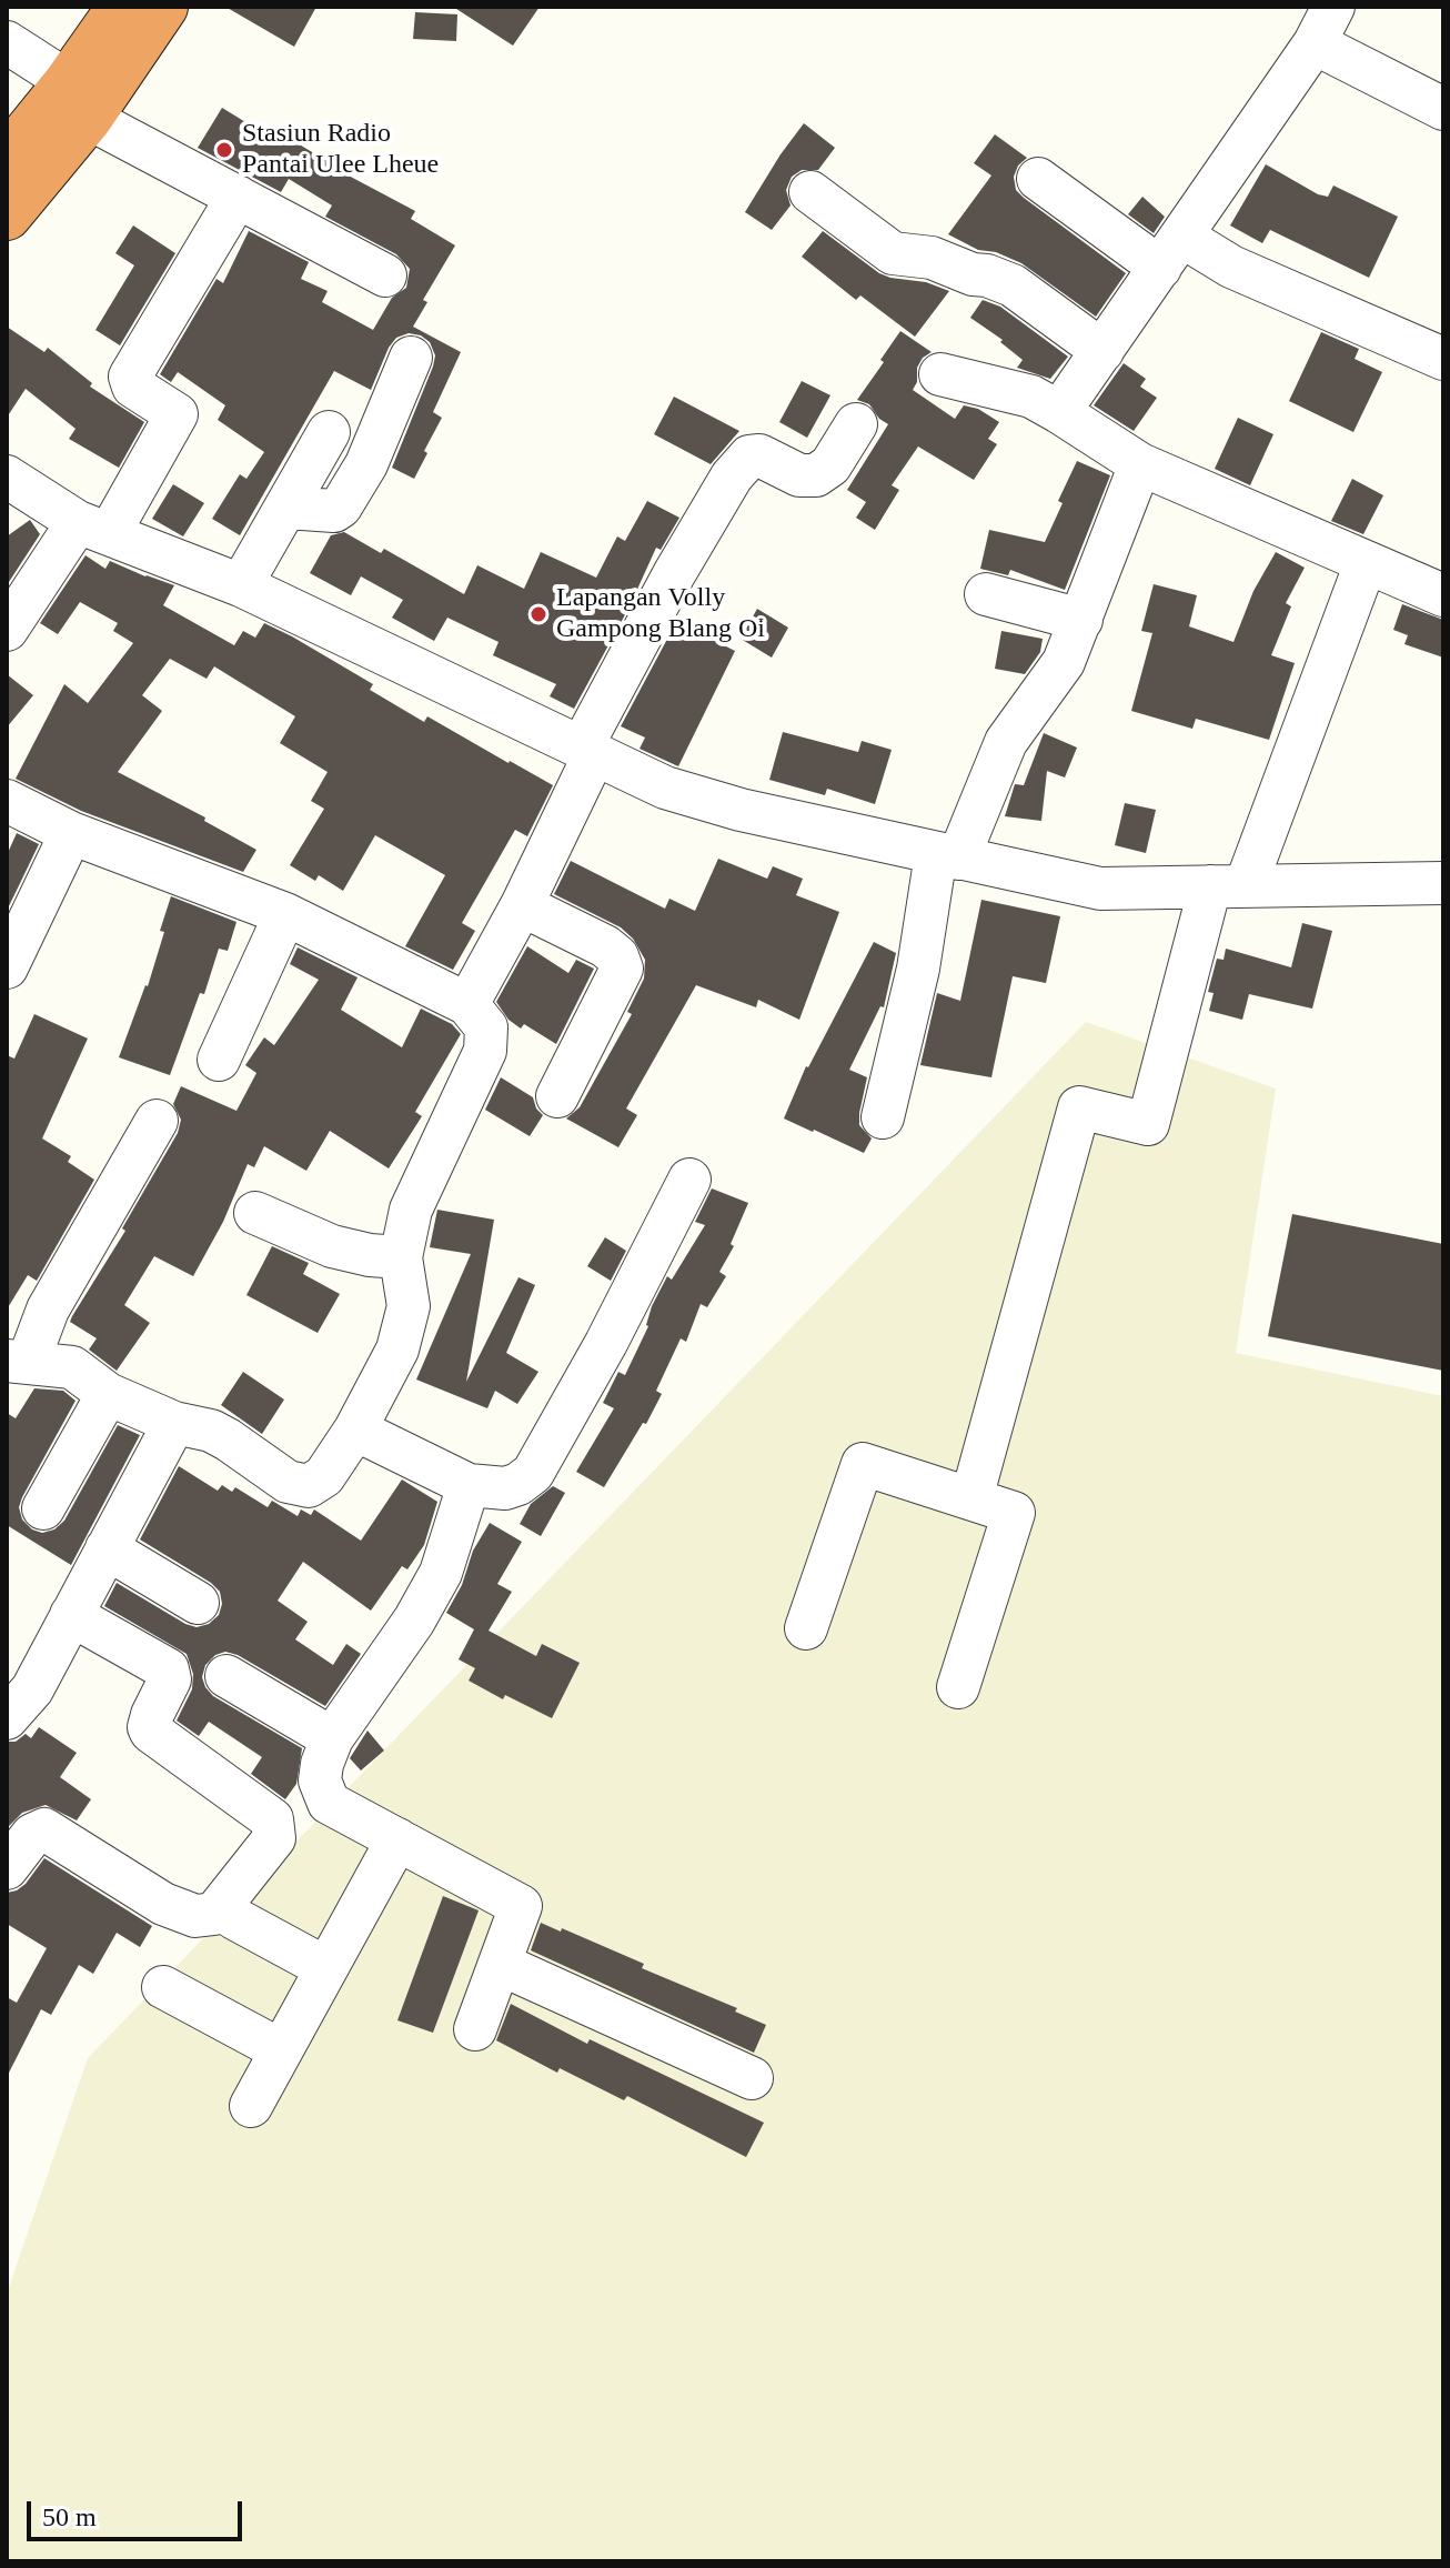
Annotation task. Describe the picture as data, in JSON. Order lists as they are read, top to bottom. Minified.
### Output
{"places":["Stasiun Radio Pantai Ulee Lheue","Lapangan Volly Gampong Blang Oi"],"scale_bar":"50 m"}
